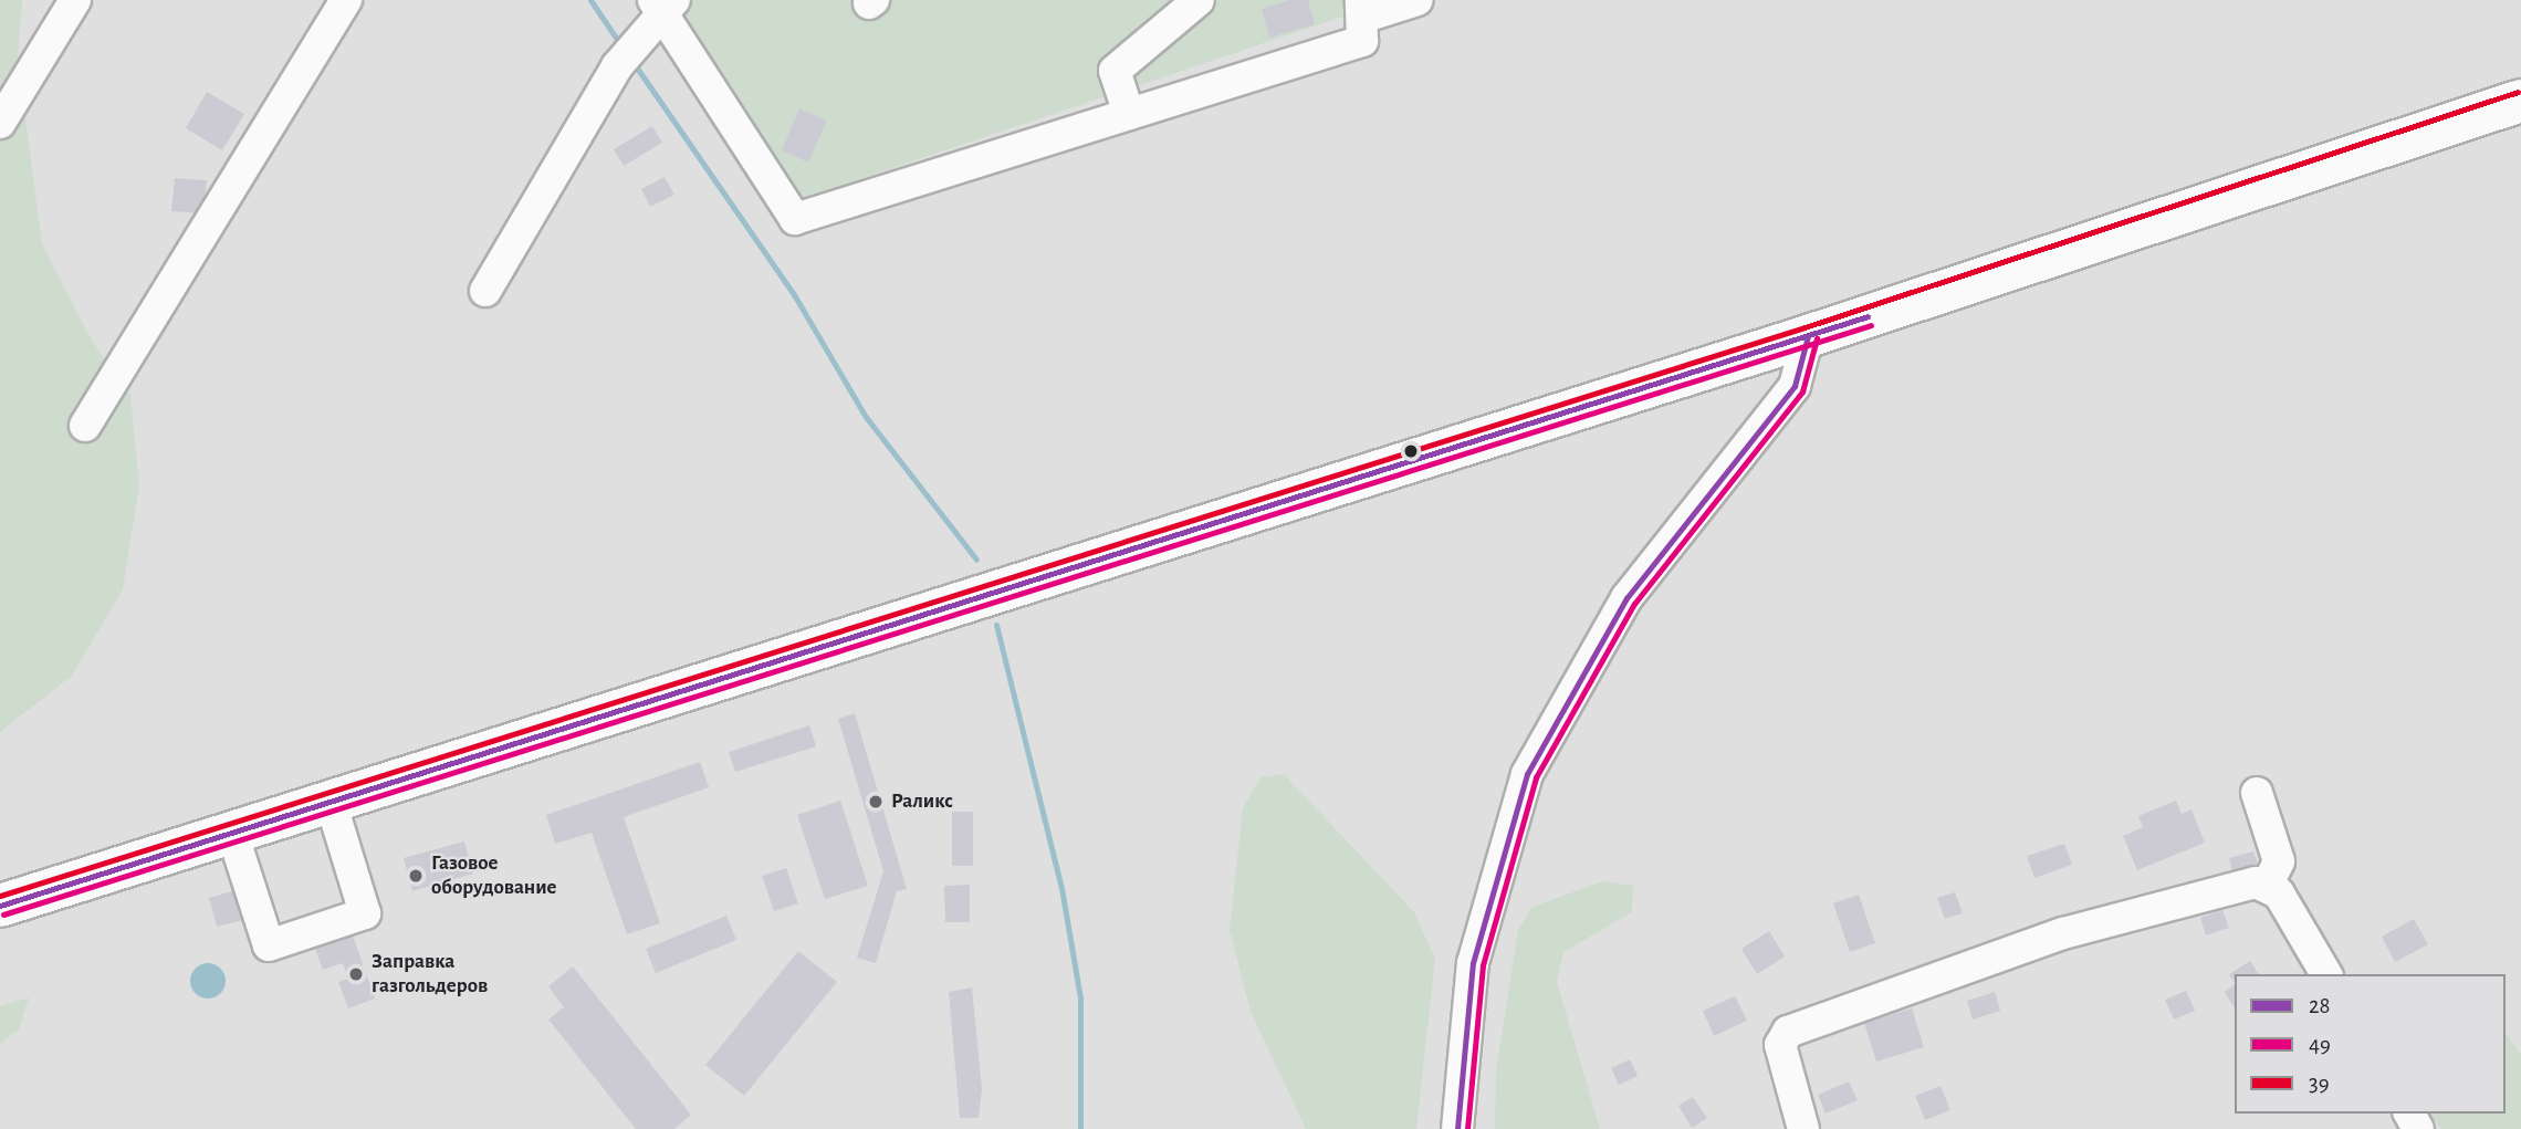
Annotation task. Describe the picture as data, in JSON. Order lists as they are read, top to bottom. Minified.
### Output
{"places":["Раликс","Газовое оборудование","Заправка газгольдеров"],"lines":["transit line 39","transit line 28","transit line 49"],"legend":["28","49","39"]}
